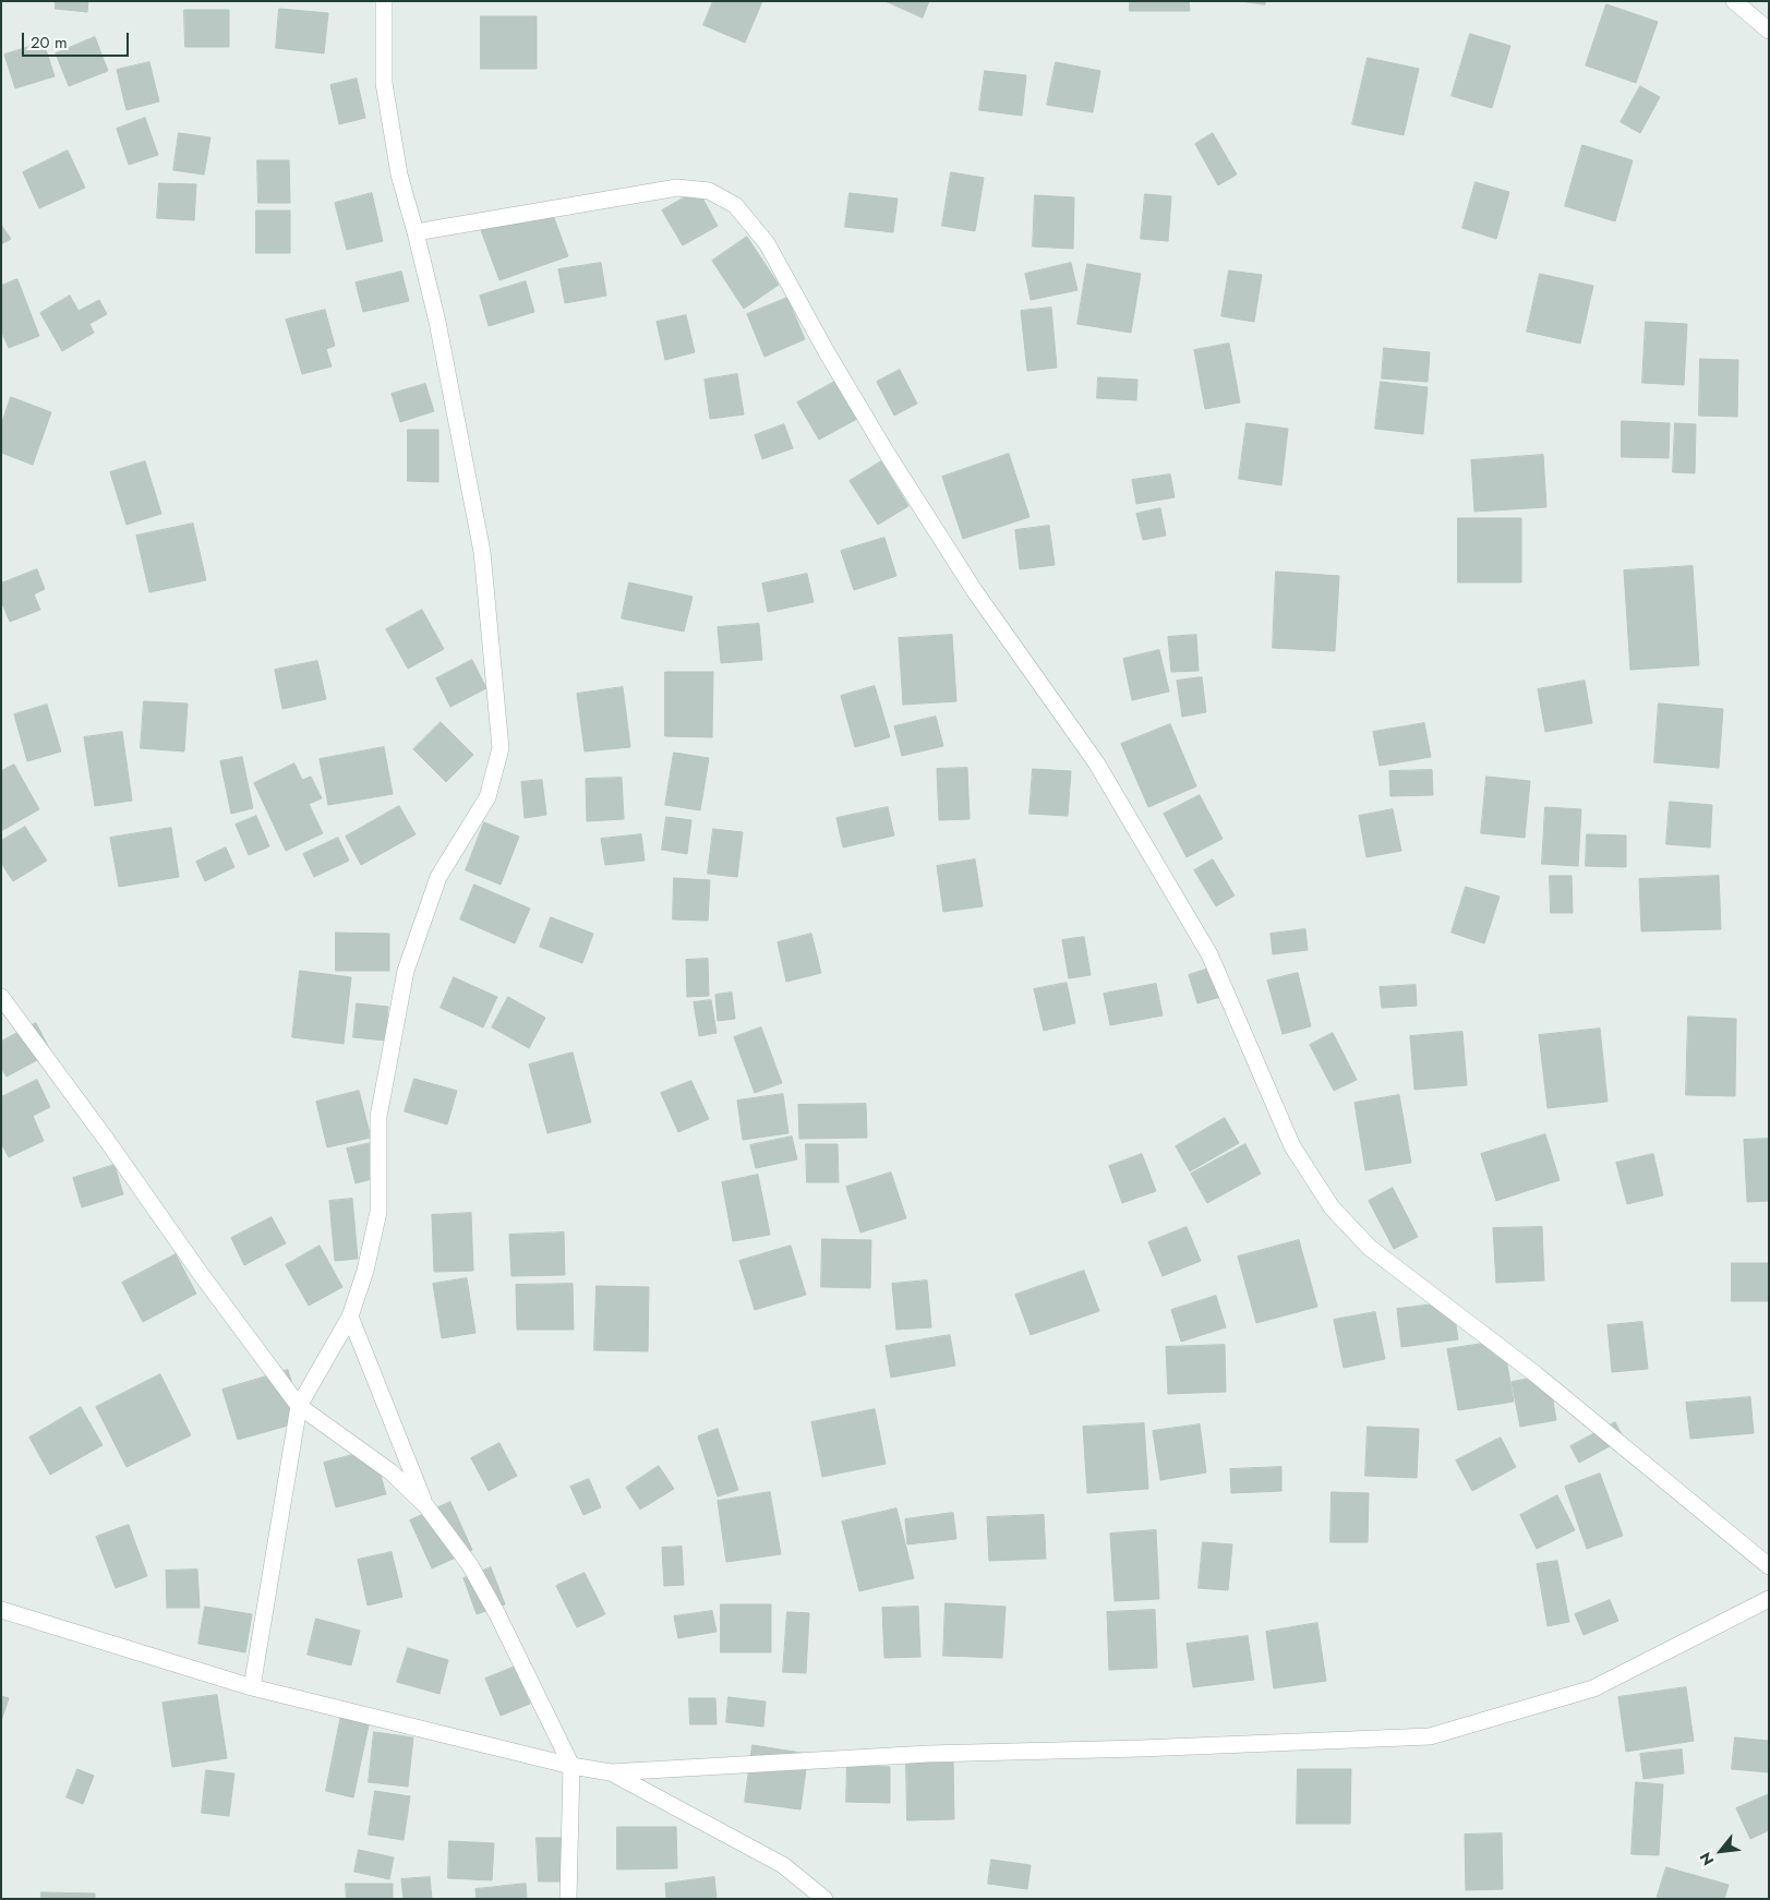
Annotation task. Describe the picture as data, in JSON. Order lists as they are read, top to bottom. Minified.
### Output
{"scale_bar":"20 m","north":"bottom left"}
